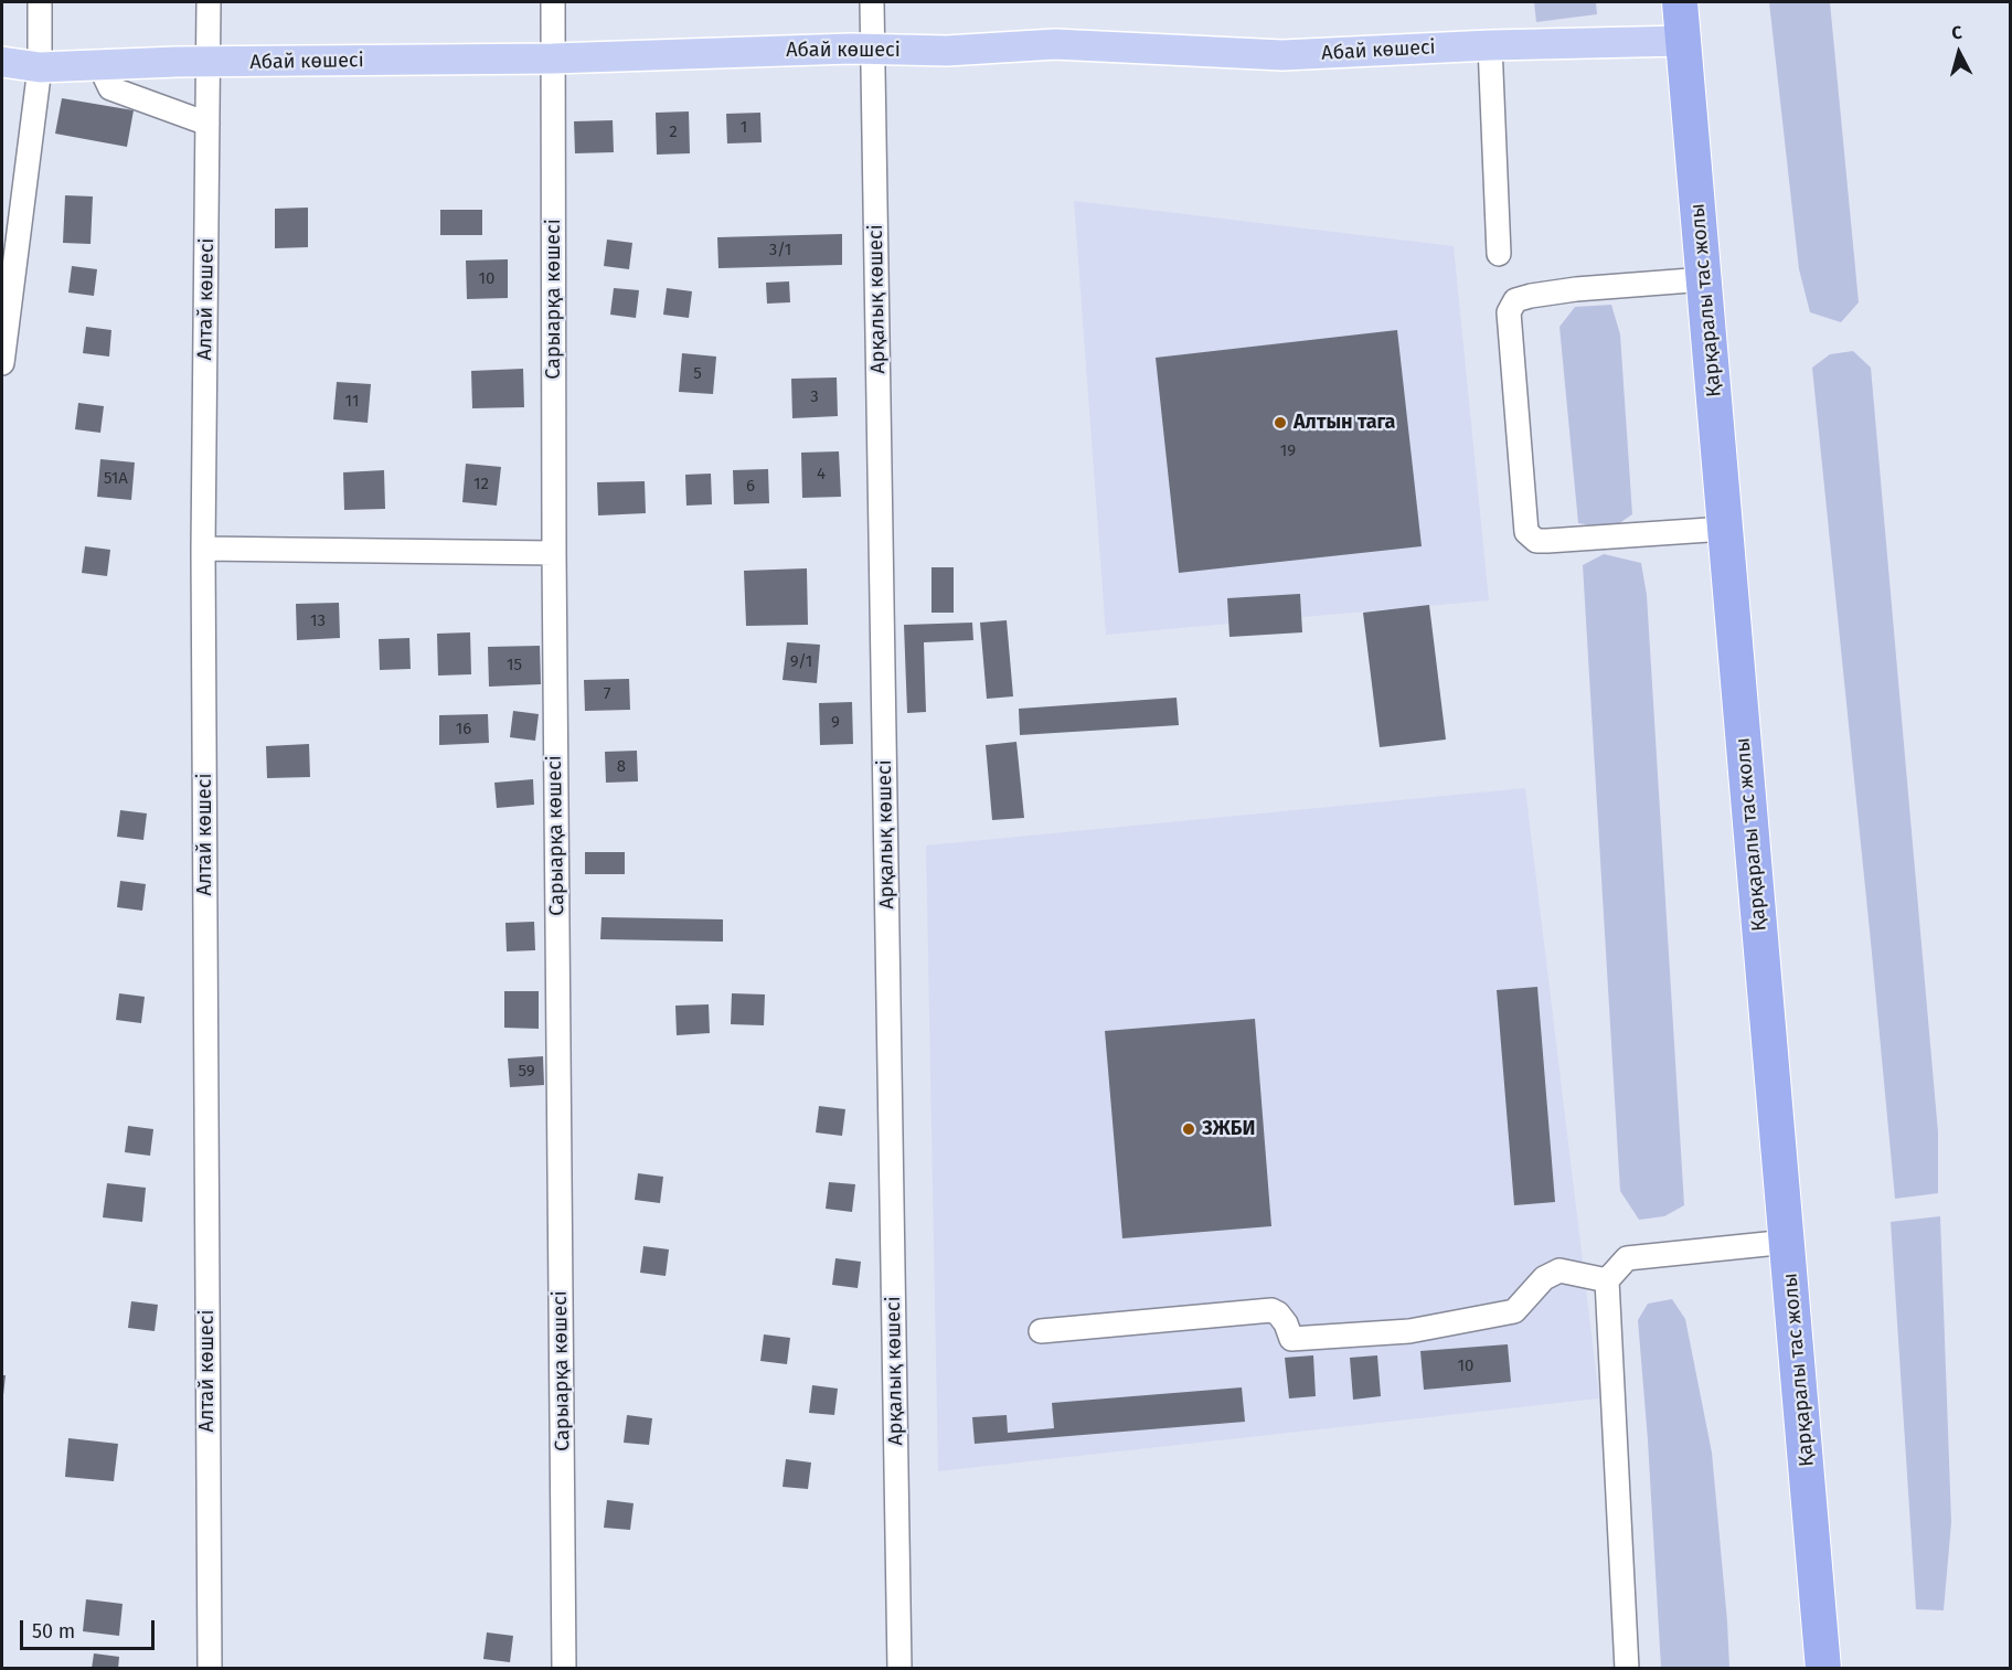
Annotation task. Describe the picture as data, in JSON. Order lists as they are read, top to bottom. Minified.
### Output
{"streets":{"highway":["Қарқаралы тас жолы"],"main road":["Абай көшесі"],"street":["Алтай көшесі","Сарыарқа көшесі","Арқалық көшесі"]},"crossings":[["Абай көшесі","Алтай көшесі"],["Абай көшесі","Сарыарқа көшесі"],["Абай көшесі","Арқалық көшесі"],["Абай көшесі","Қарқаралы тас жолы"]],"places":["Алтын тага","ЗЖБИ"],"house_numbers":["1","2","3/1","10","5","3","11","19","4","51А","12","6","13","9/1","15","7","9","16","8","59","10"],"scale_bar":"50 m","north":"top"}
